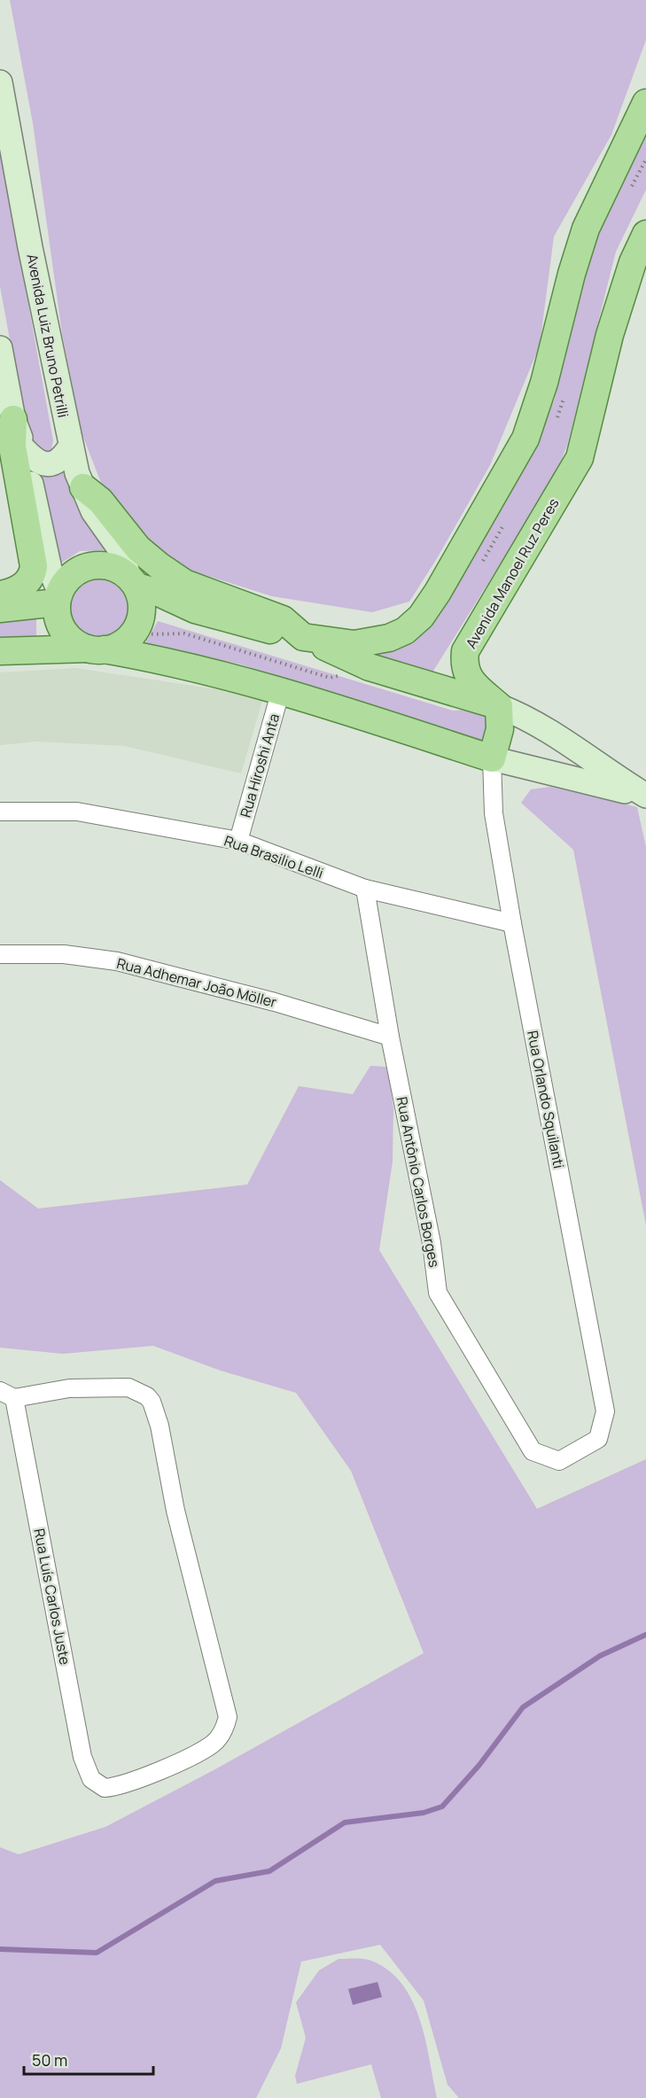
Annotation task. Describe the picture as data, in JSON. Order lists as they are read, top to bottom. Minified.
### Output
{"streets":{"main road":["Avenida Luiz Bruno Petrilli","Avenida Manoel Ruz Peres"],"street":["Rua Hiroshi Anta","Rua Brasilio Lelli","Rua Adhemar João Möller","Rua Orlando Squilanti","Rua Antônio Carlos Borges","Rua Luís Carlos Juste"]},"crossings":[["Rua Hiroshi Anta","Rua Brasilio Lelli"],["Rua Brasilio Lelli","Rua Orlando Squilanti"],["Rua Brasilio Lelli","Rua Antônio Carlos Borges"],["Rua Adhemar João Möller","Rua Antônio Carlos Borges"],["Rua Orlando Squilanti","Rua Antônio Carlos Borges"]],"scale_bar":"50 m"}
